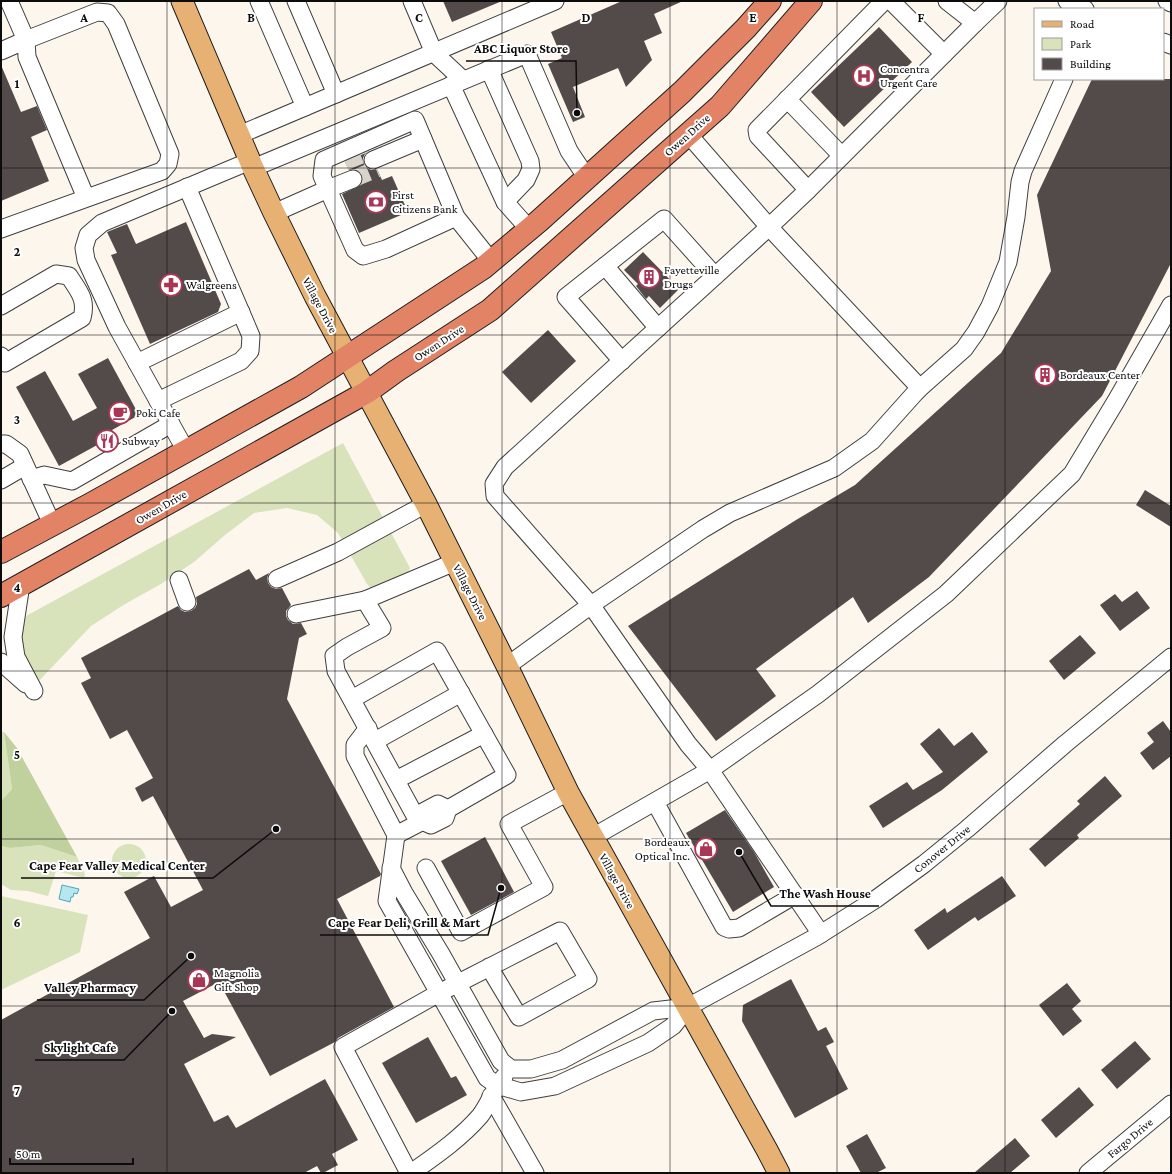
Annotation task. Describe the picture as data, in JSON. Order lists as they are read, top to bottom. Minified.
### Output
{"streets":{"highway":["Owen Drive"],"main road":["Village Drive"],"street":["Conover Drive","Fargo Drive"]},"crossings":[["Owen Drive","Village Drive"],["Village Drive","Conover Drive"]],"places":{"hospital":["Concentra Urgent Care"],"other":["ABC Liquor Store","Cape Fear Valley Medical Center","The Wash House","Cape Fear Deli, Grill & Mart","Valley Pharmacy","Skylight Cafe"],"bank":["First Citizens Bank"],"building":["Fayetteville Drugs","Bordeaux Center"],"pharmacy":["Walgreens"],"cafe":["Poki Cafe"],"restaurant":["Subway"],"shop":["Bordeaux Optical Inc.","Magnolia Gift Shop"]},"legend":["Road","Park","Building"],"scale_bar":"50 m","grid":{"columns":["A","B","C","D","E","F"],"rows":["1","2","3","4","5","6","7"]}}
